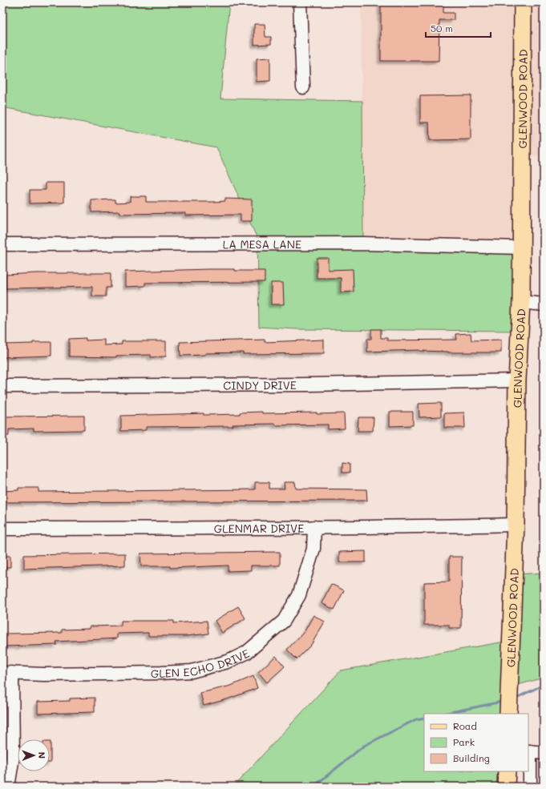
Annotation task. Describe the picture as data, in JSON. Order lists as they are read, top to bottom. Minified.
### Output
{"streets":{"main road":["GLENWOOD ROAD"],"street":["LA MESA LANE","CINDY DRIVE","GLENMAR DRIVE","GLEN ECHO DRIVE"]},"crossings":[["GLENWOOD ROAD","LA MESA LANE"],["GLENWOOD ROAD","CINDY DRIVE"],["GLENWOOD ROAD","GLENMAR DRIVE"],["GLENMAR DRIVE","GLEN ECHO DRIVE"]],"legend":["Road","Park","Building"],"scale_bar":"50 m","north":"right"}
